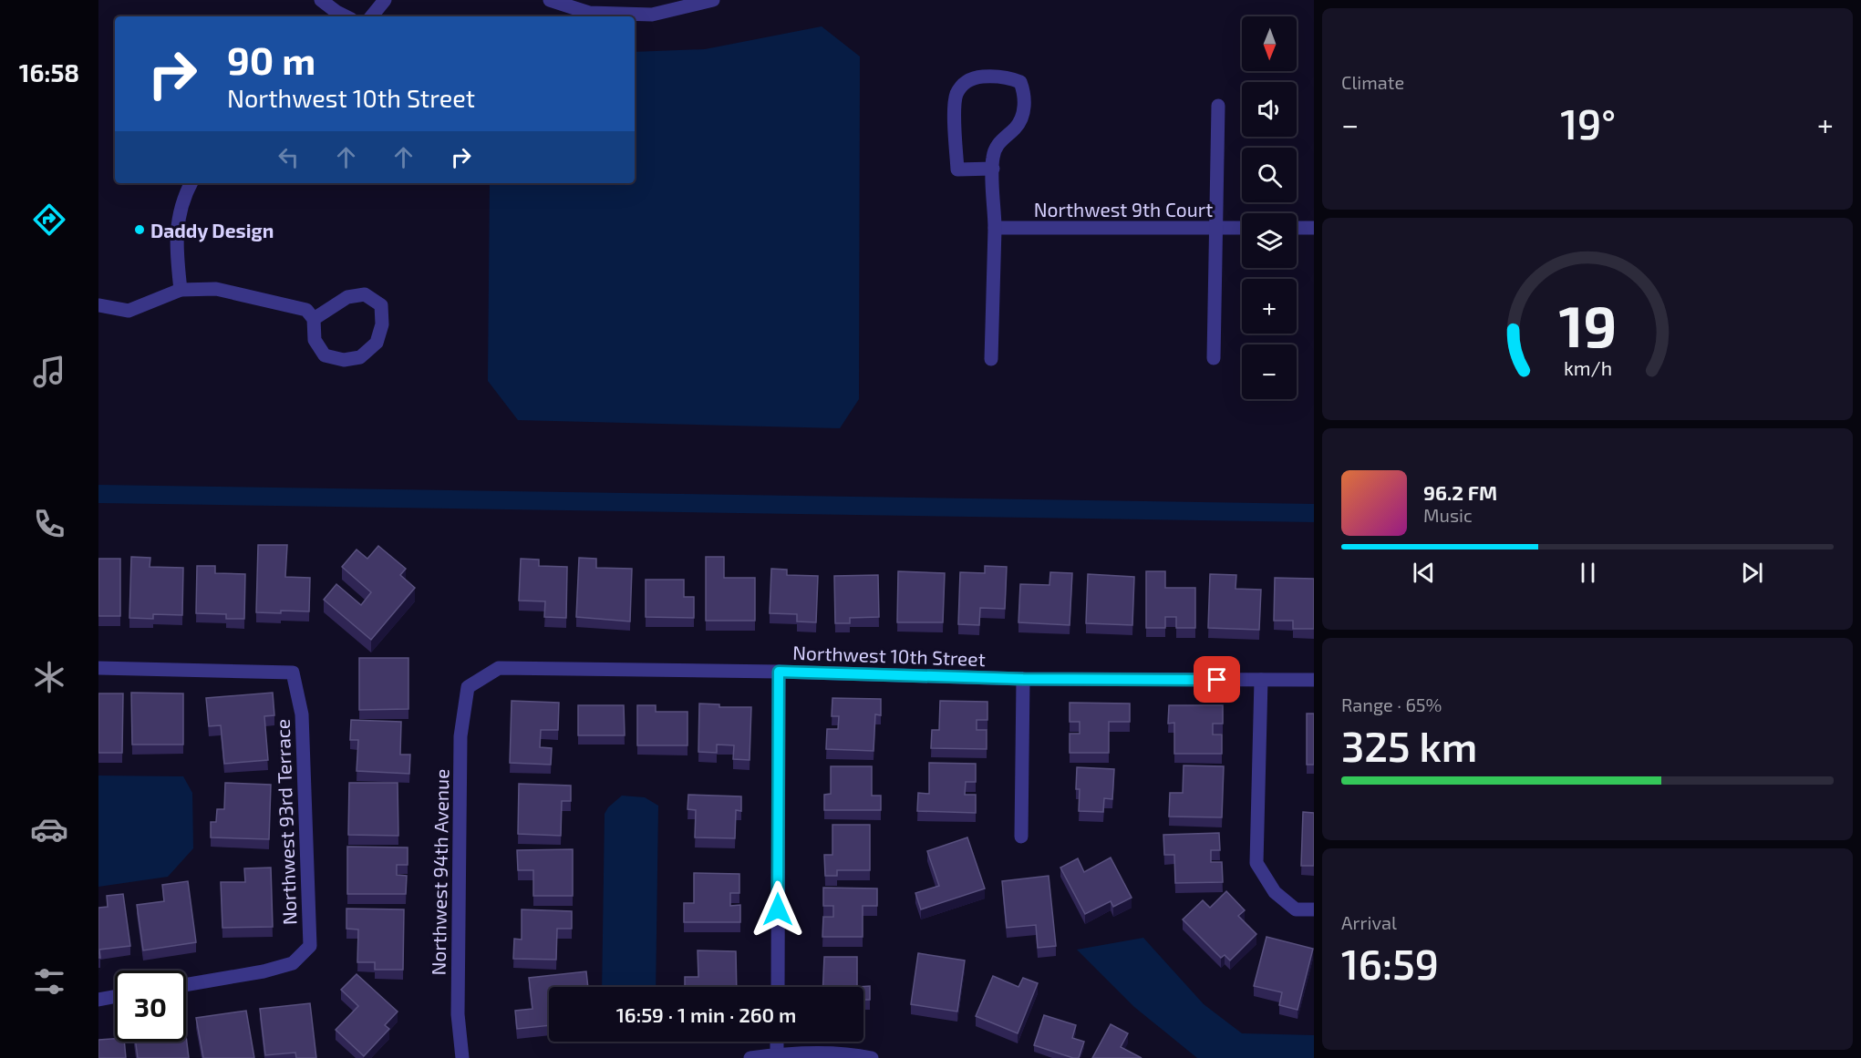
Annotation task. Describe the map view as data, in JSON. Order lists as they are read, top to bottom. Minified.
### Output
{"streets":{"street":["Northwest 9th Court","Northwest 10th Street","Northwest 93rd Terrace","Northwest 94th Avenue"]},"crossings":[["Northwest 10th Street","Northwest 94th Avenue"]],"places":["Daddy Design"],"north":"bottom","page":{"tabs":"16:58","tile":["Climate",["Range · 65%","325 km"],["Arrival","16:59"]],"map_buttons":["+","−"],"turn":["90 m","Northwest 10th Street"],"heat":["−","19°","+"],"song":["96.2 FM","Music"],"limit":"30","trip":"16:59 · 1 min · 260 m","gauge":["19","km/h"]}}
